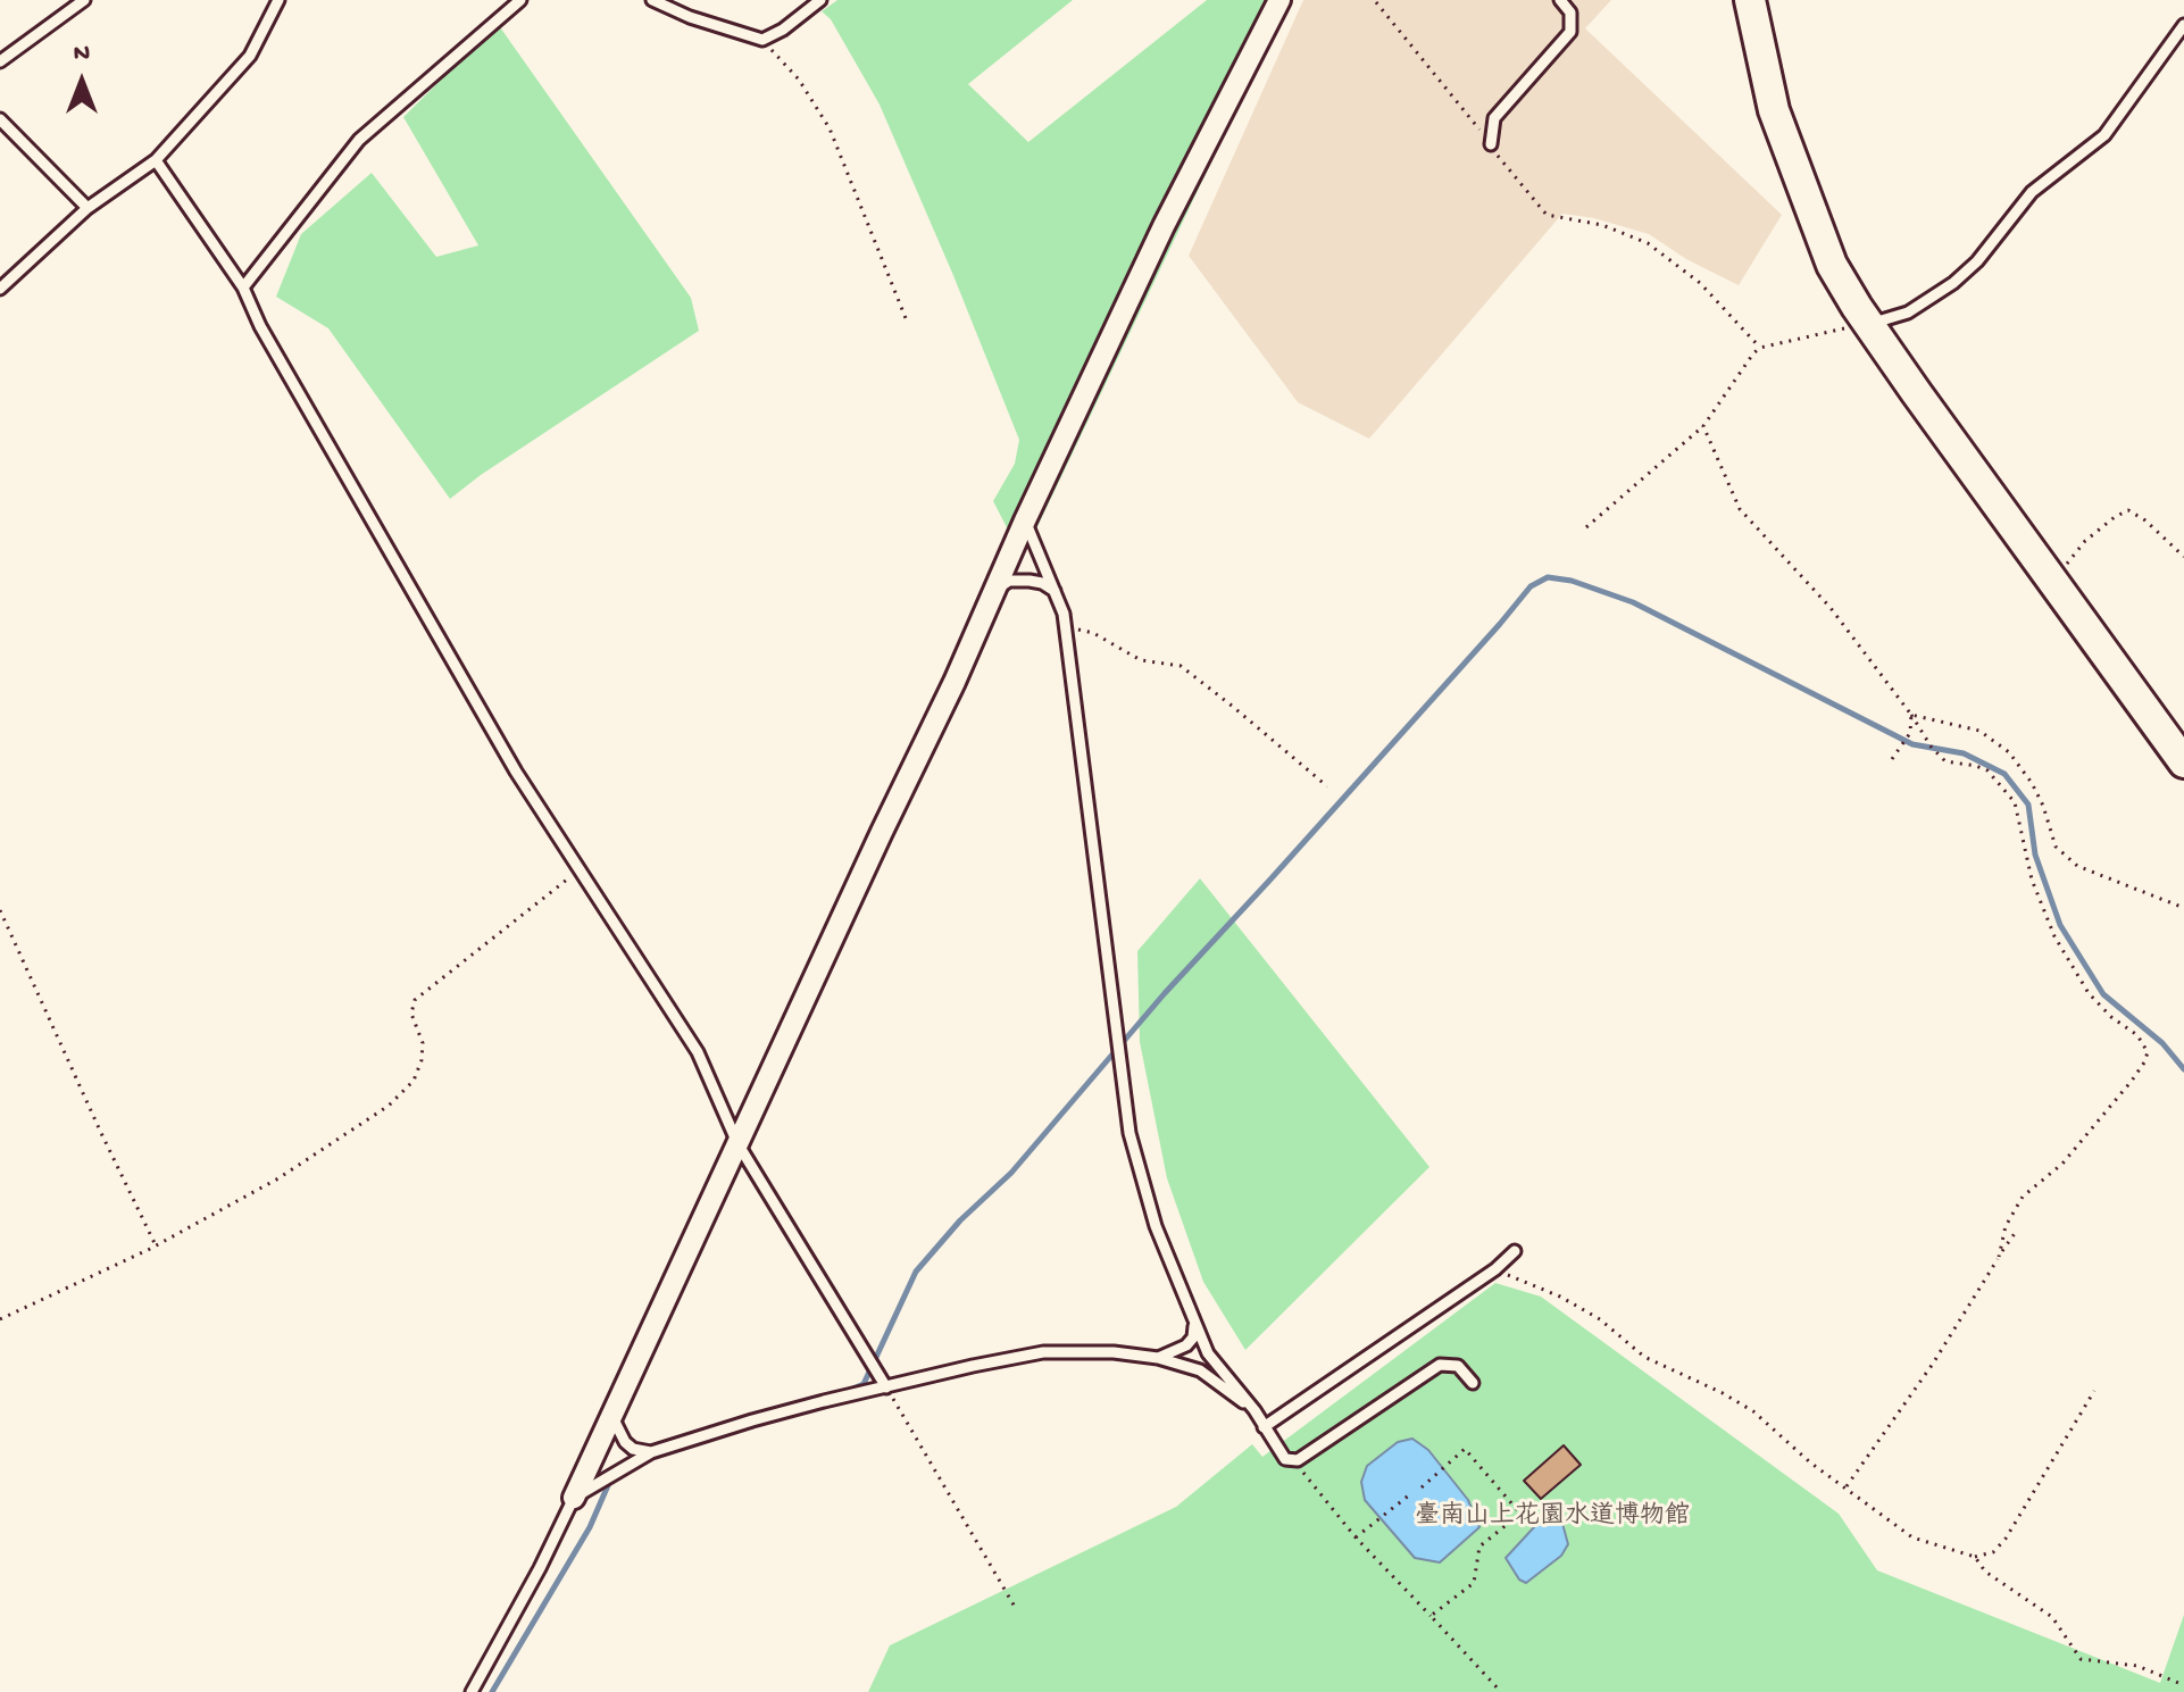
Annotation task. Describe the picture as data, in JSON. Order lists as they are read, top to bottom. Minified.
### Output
{"parks":["臺南山上花園水道博物館"],"north":"top"}
